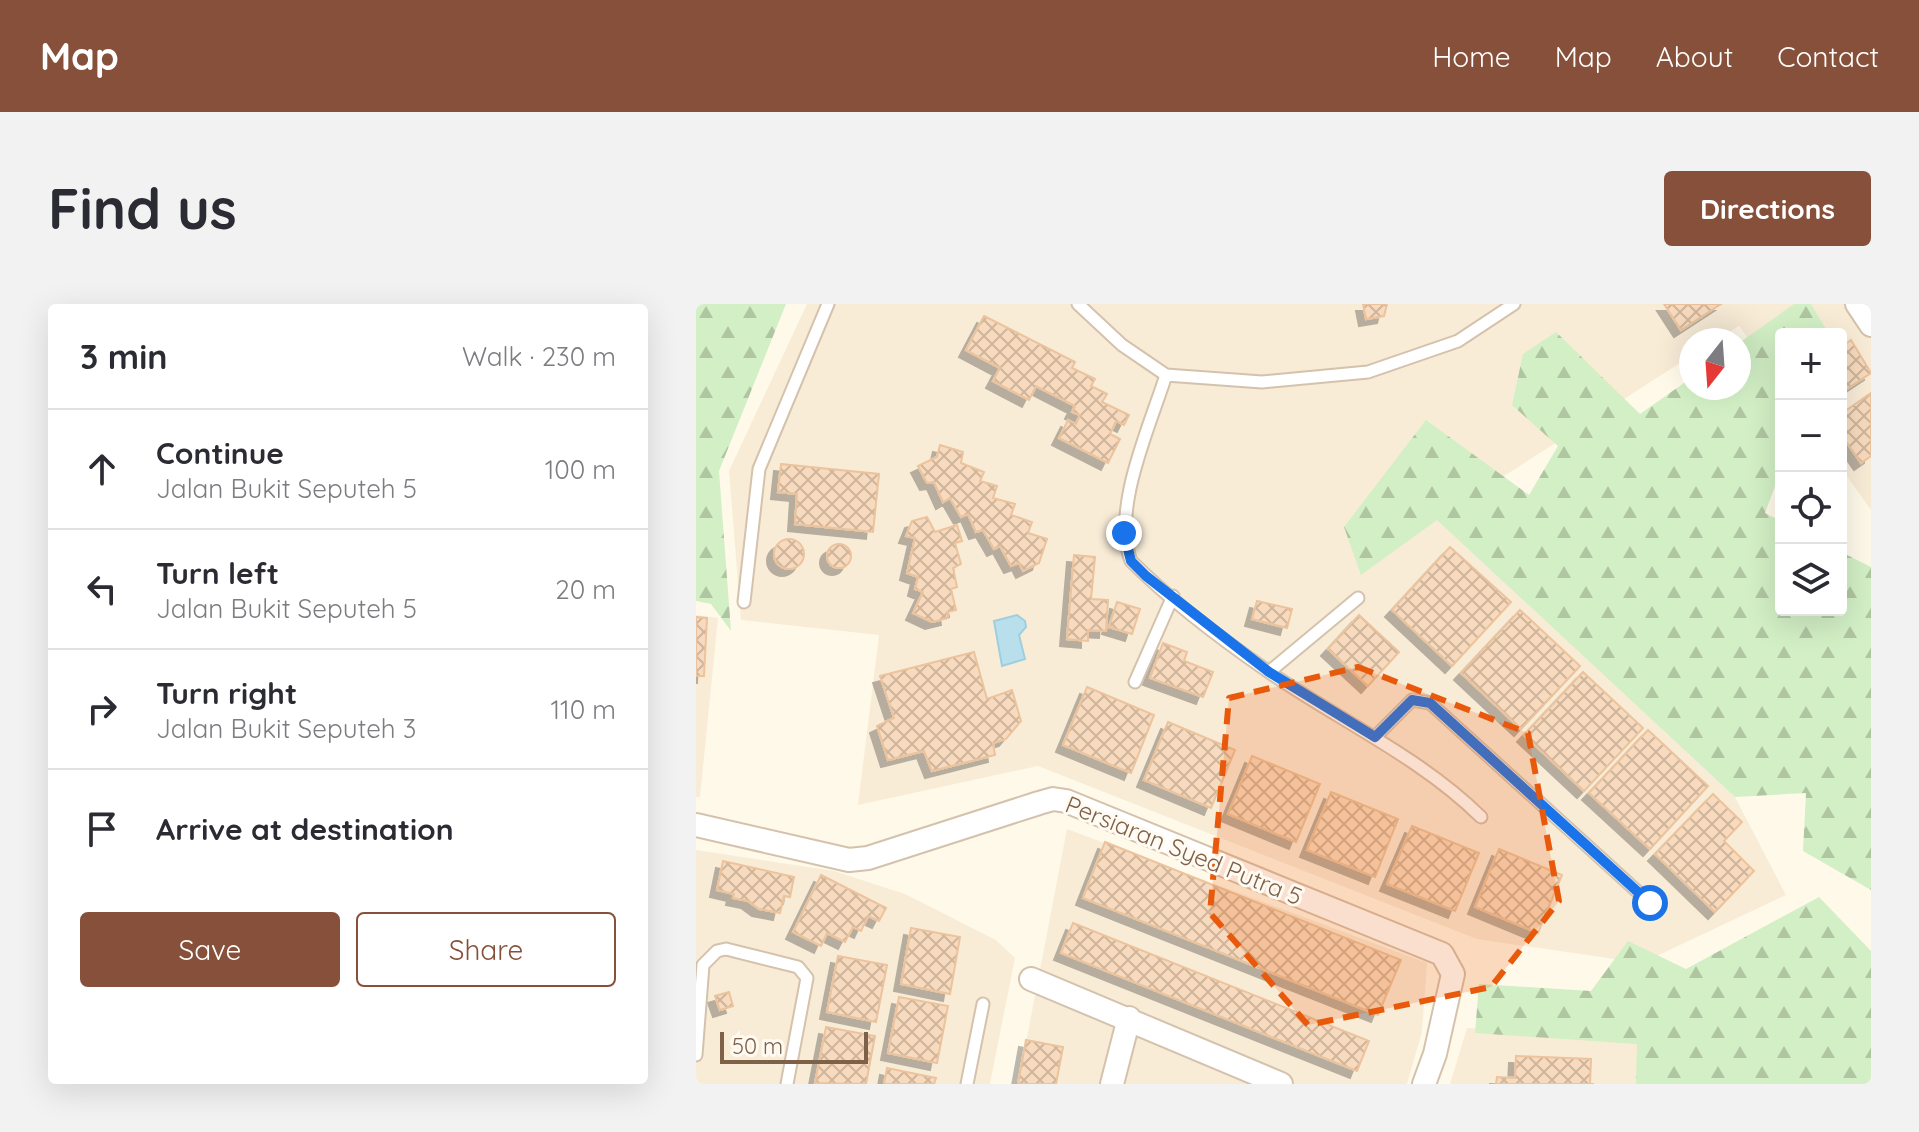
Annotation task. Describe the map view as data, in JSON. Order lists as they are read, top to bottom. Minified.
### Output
{"streets":{"street":["Persiaran Syed Putra 5"]},"scale_bar":"50 m","north":"bottom","page":{"header":"Map","nav":["Home","Map","About","Contact"],"buttons":["Directions",["Save","Share"]],"title":"Find us","heading":["3 min","Walk · 230 m"],"map_buttons":["+","−"],"list":[["Continue","Jalan Bukit Seputeh 5","100 m"],["Turn left","Jalan Bukit Seputeh 5","20 m"],["Turn right","Jalan Bukit Seputeh 3","110 m"],"Arrive at destination"],"scale":"50 m"}}
